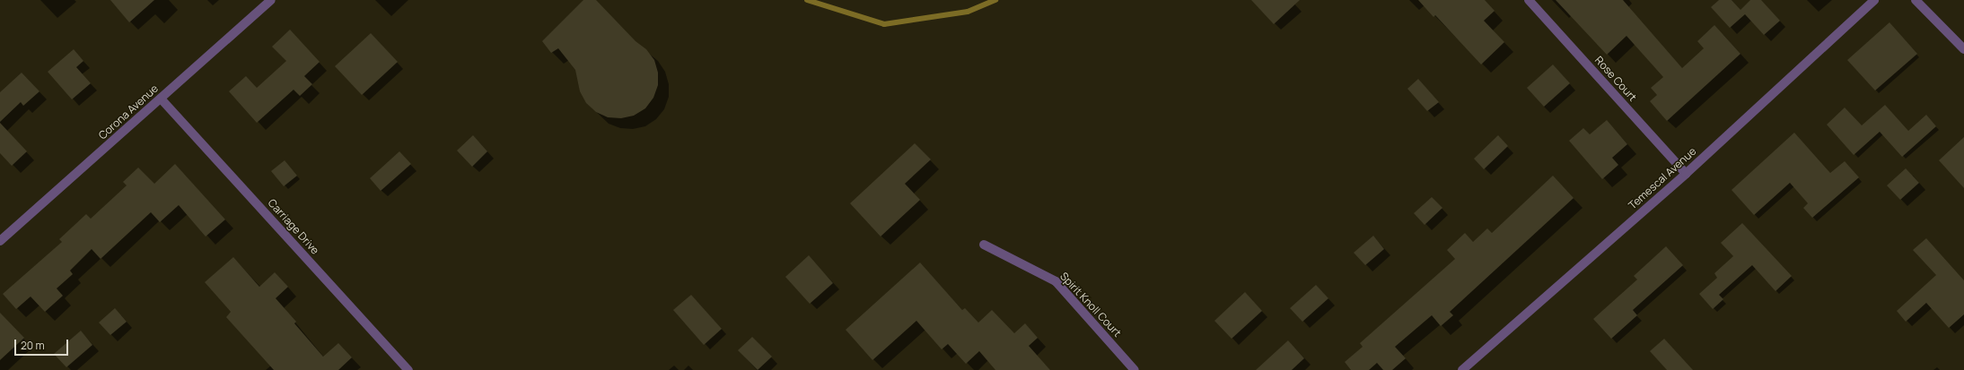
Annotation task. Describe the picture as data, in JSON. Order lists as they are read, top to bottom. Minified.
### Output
{"streets":{"street":["Rose Court","Corona Avenue","Temescal Avenue","Carriage Drive","Spirit Knoll Court"]},"crossings":[["Rose Court","Temescal Avenue"],["Corona Avenue","Carriage Drive"]],"scale_bar":"20 m"}
